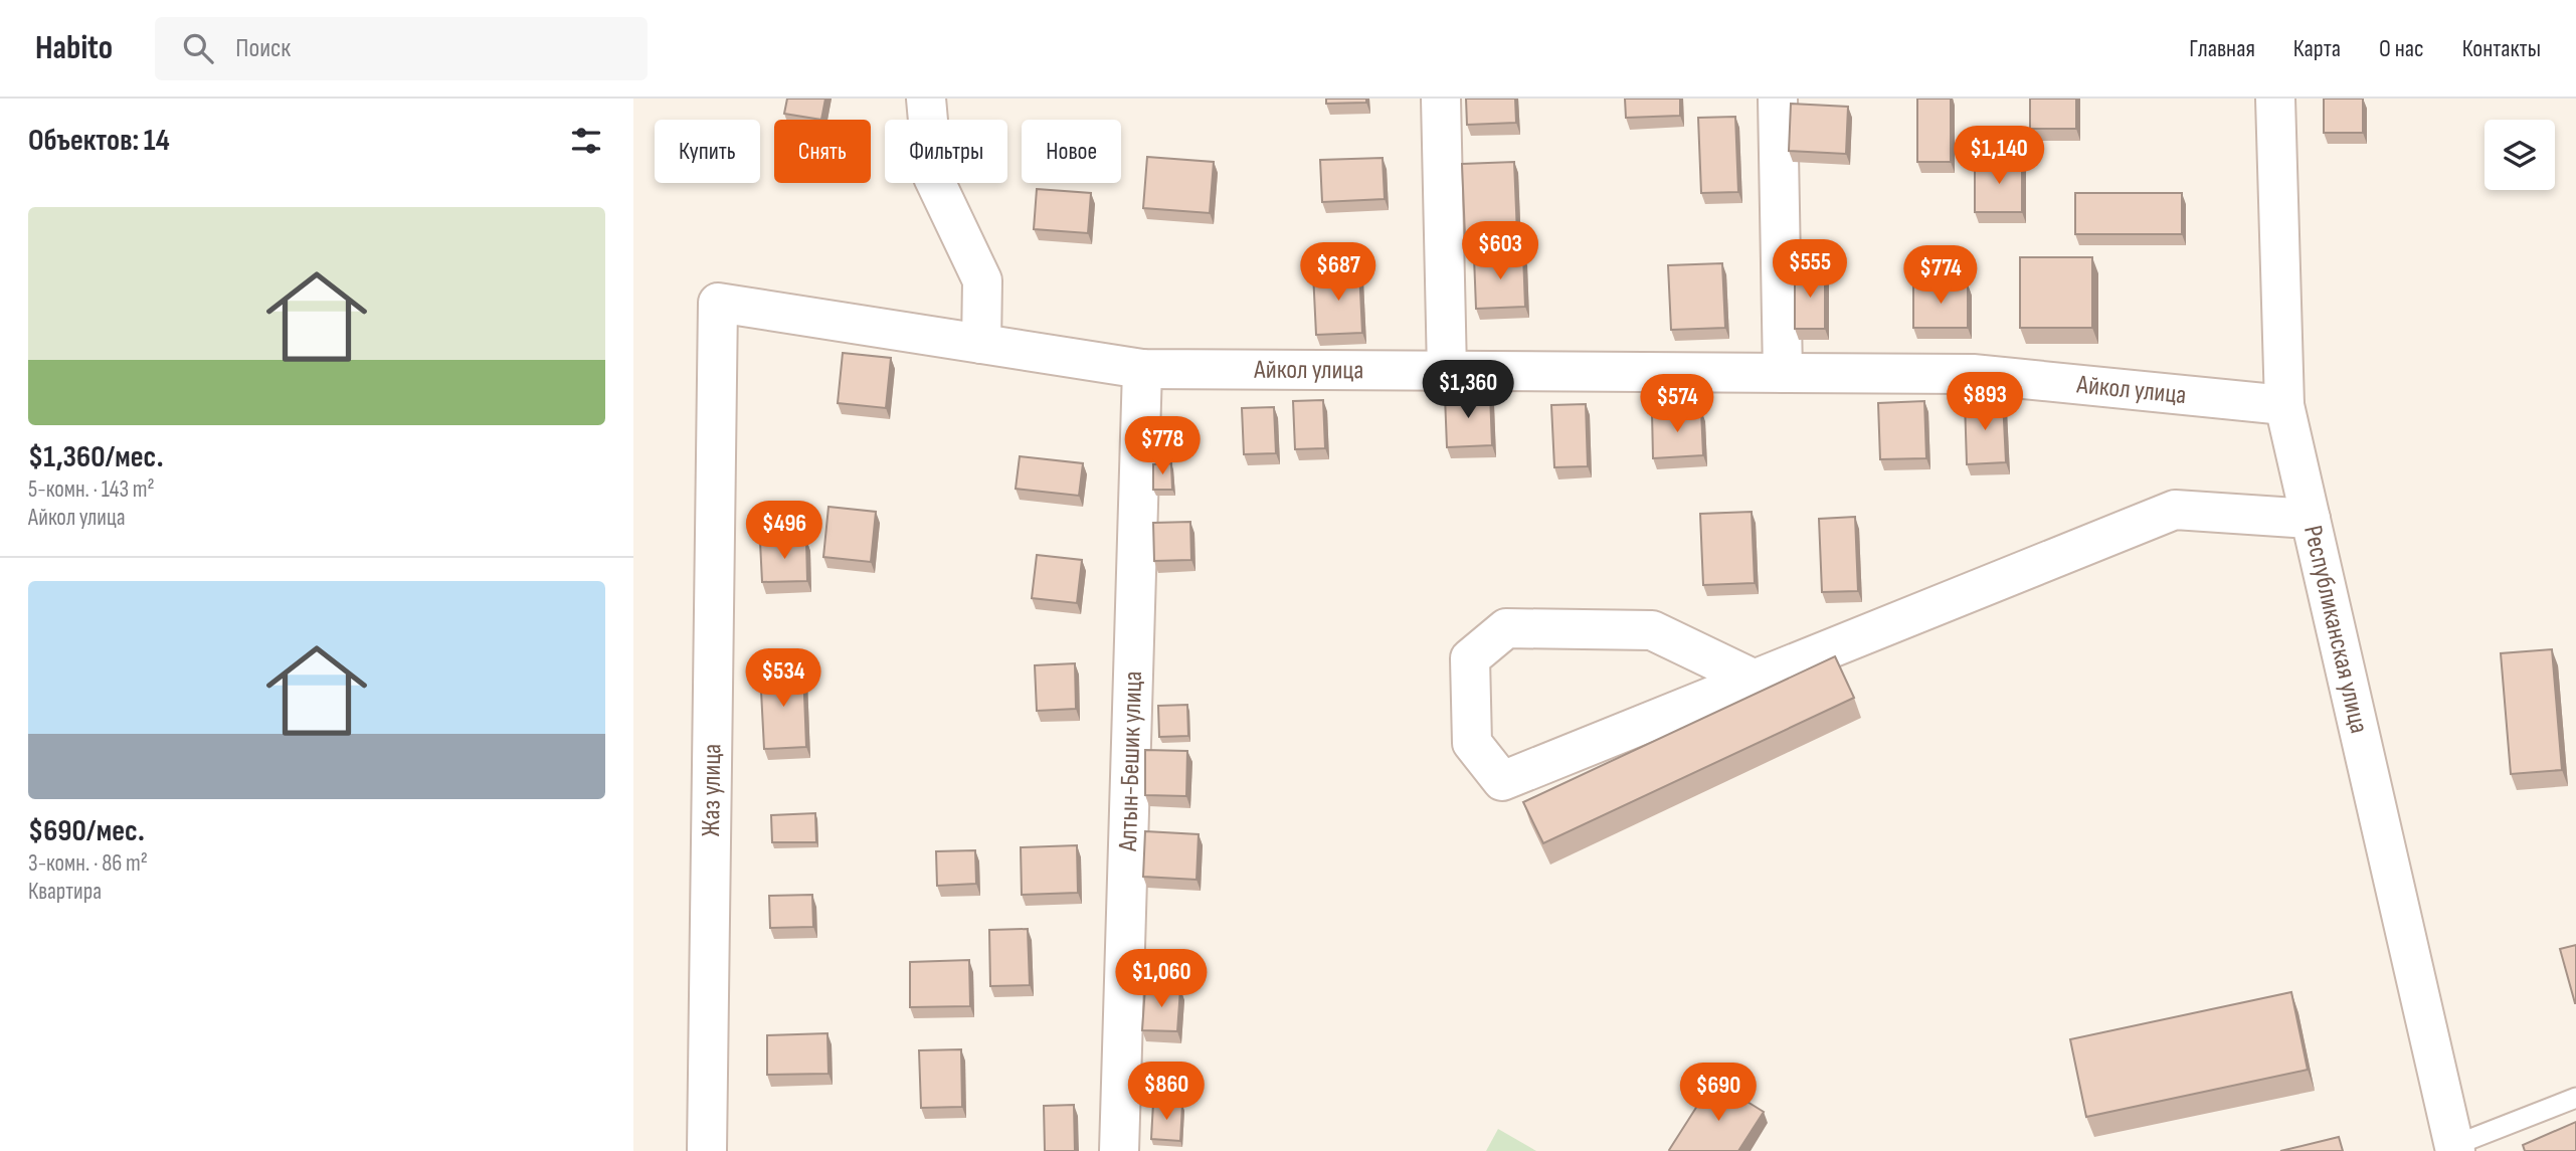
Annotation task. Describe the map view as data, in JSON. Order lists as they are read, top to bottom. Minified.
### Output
{"streets":{"street":["Айкол улица","Республиканская улица","Алтын-Бешик улица","Жаз улица"]},"crossings":[["Айкол улица","Республиканская улица"],["Айкол улица","Алтын-Бешик улица"],["Айкол улица","Жаз улица"]],"page":{"header":"Habito","search":"Поиск","nav":["Главная","Карта","О нас","Контакты"],"heading":"Объектов: 14","chip":["Купить","Снять","Фильтры","Новое"],"price":["$1,140","$603","$555","$687","$774","$1,360","$893","$574","$778","$496","$534","$1,060","$860","$690"],"list":[{"name":"$1,360/мес.","note":"5-комн. · 143 m² · Айкол улица"},{"name":"$690/мес.","note":"3-комн. · 86 m² · Квартира"}]}}
